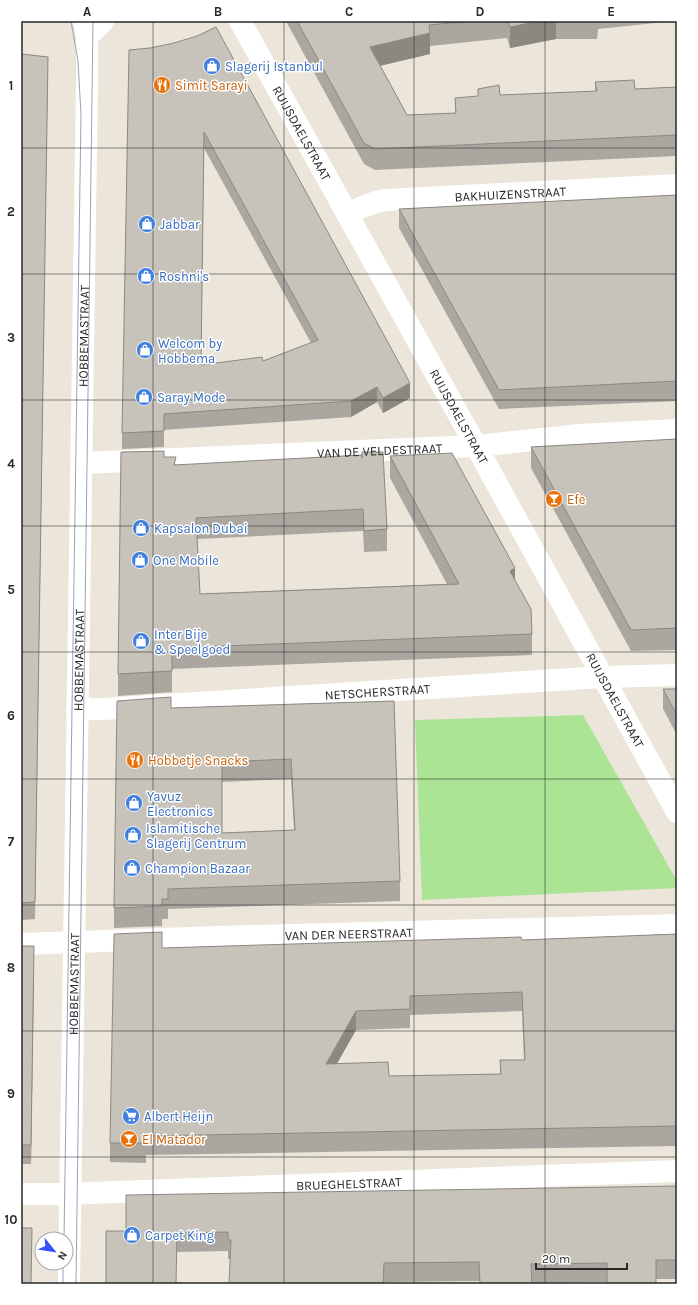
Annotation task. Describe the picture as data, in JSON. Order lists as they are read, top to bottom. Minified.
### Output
{"streets":{"street":["RUIJSDAELSTRAAT","BAKHUIZENSTRAAT","HOBBEMASTRAAT","VAN DE VELDESTRAAT","NETSCHERSTRAAT","VAN DER NEERSTRAAT","BRUEGHELSTRAAT"]},"crossings":[["RUIJSDAELSTRAAT","BAKHUIZENSTRAAT"],["RUIJSDAELSTRAAT","VAN DE VELDESTRAAT"],["RUIJSDAELSTRAAT","NETSCHERSTRAAT"],["HOBBEMASTRAAT","VAN DE VELDESTRAAT"],["HOBBEMASTRAAT","NETSCHERSTRAAT"],["HOBBEMASTRAAT","VAN DER NEERSTRAAT"],["HOBBEMASTRAAT","BRUEGHELSTRAAT"]],"places":{"shop":["Slagerij Istanbul","Jabbar","Roshni's","Welcom by Hobbema","Saray Mode","Kapsalon Dubai","One Mobile","Inter Bije & Speelgoed","Yavuz Electronics","Islamitische Slagerij Centrum","Champion Bazaar","Carpet King"],"restaurant":["Simit Sarayi","Hobbetje Snacks"],"bar":["Efe","El Matador"],"supermarket":["Albert Heijn"]},"scale_bar":"20 m","north":"bottom right","grid":{"columns":["A","B","C","D","E"],"rows":["1","2","3","4","5","6","7","8","9","10"]}}
